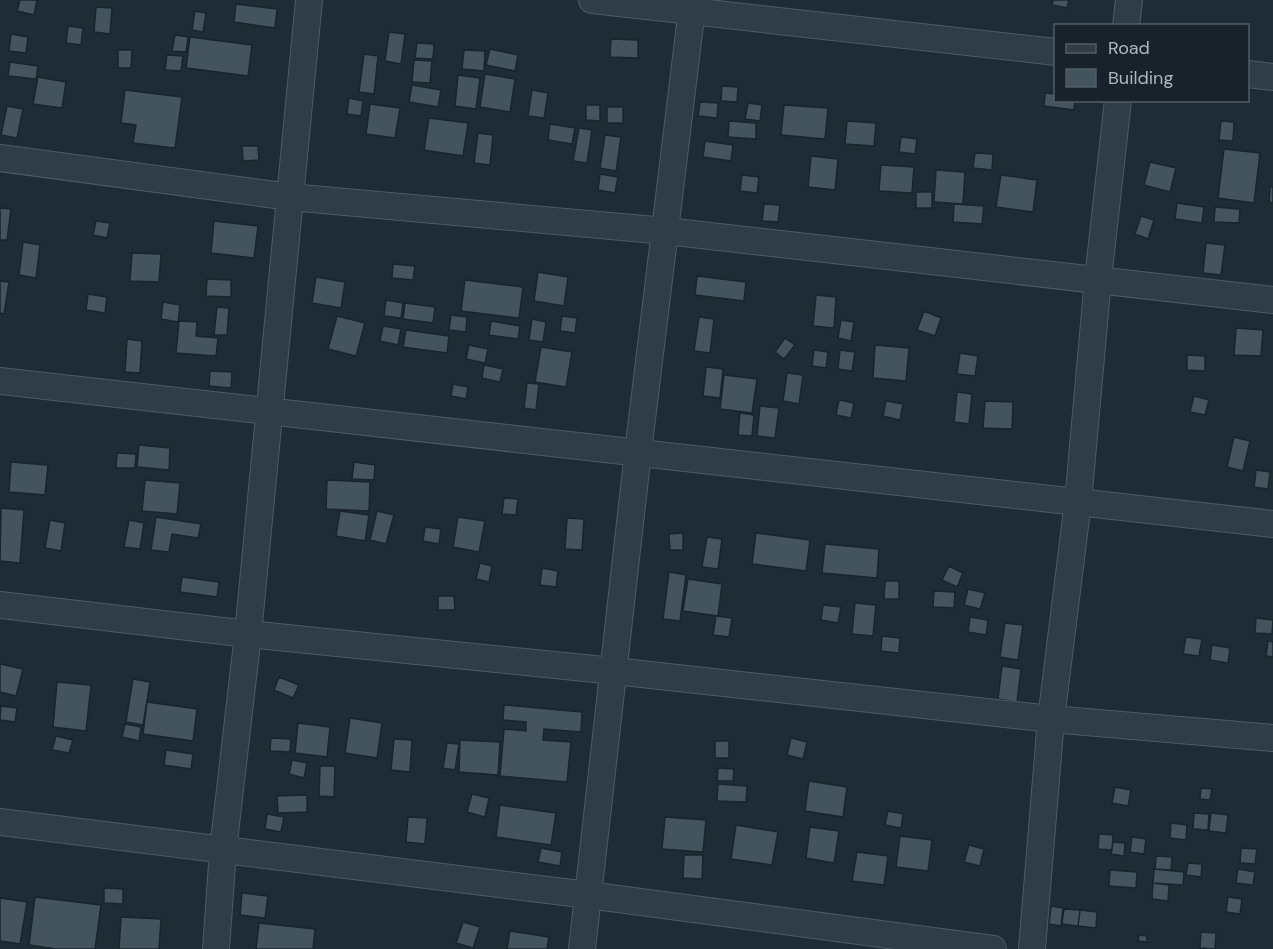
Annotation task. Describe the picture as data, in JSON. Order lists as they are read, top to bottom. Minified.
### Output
{"legend":["Road","Building"]}
